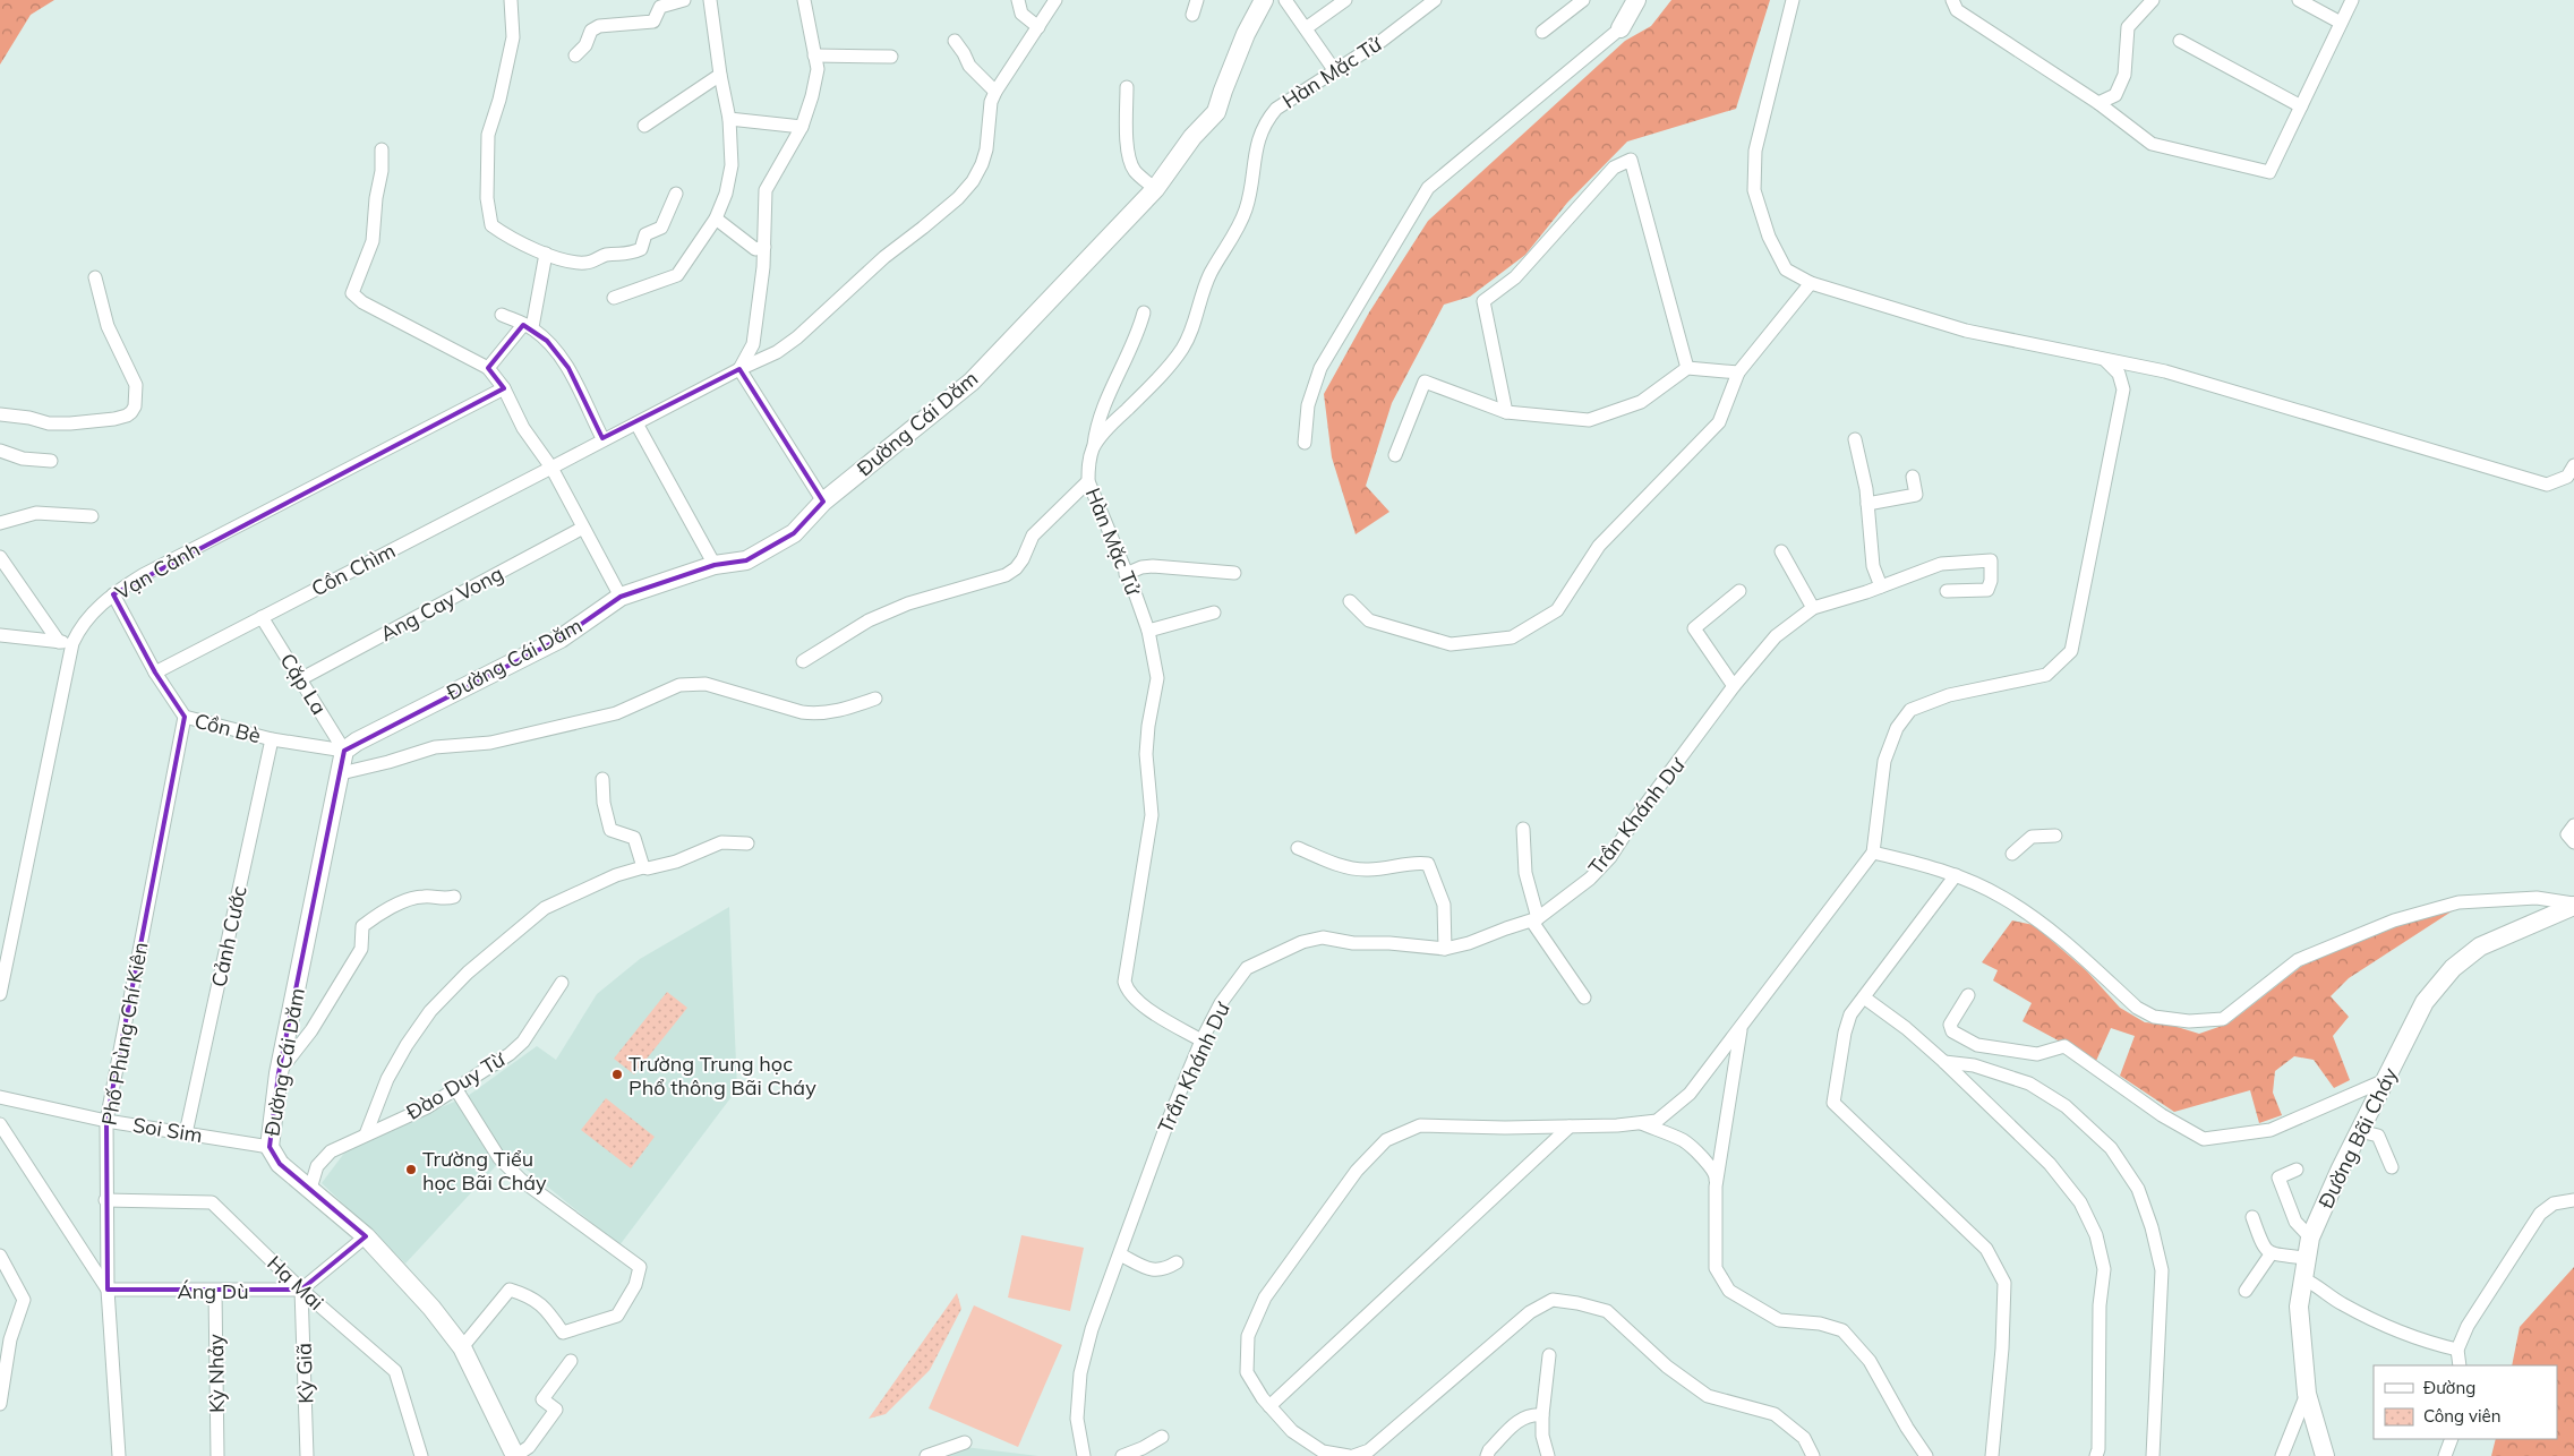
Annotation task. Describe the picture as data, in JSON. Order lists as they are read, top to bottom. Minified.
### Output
{"streets":{"street":["Hàn Mặc Tử","Đường Cái Dăm","Cồn Chìm","Vạn Cảnh","Ang Cay Vong","Cặp La","Cồn Bè","Trần Khánh Dư","Cảnh Cước","Phố Phùng Chí Kiên","Đào Duy Từ","Soi Sim","Đường Bãi Cháy","Hạ Mai","Áng Dù","Kỳ Nhảy","Kỳ Giã"]},"crossings":[["Hàn Mặc Tử","Trần Khánh Dư"],["Đường Cái Dăm","Cặp La"],["Đường Cái Dăm","Cồn Bè"],["Đường Cái Dăm","Đào Duy Từ"],["Đường Cái Dăm","Soi Sim"],["Cồn Chìm","Cặp La"],["Cồn Chìm","Cồn Bè"],["Vạn Cảnh","Cồn Bè"],["Ang Cay Vong","Cặp La"],["Cặp La","Cồn Bè"],["Cồn Bè","Cảnh Cước"],["Cồn Bè","Phố Phùng Chí Kiên"],["Cảnh Cước","Soi Sim"],["Phố Phùng Chí Kiên","Soi Sim"],["Phố Phùng Chí Kiên","Hạ Mai"],["Phố Phùng Chí Kiên","Áng Dù"],["Hạ Mai","Áng Dù"],["Hạ Mai","Kỳ Giã"],["Áng Dù","Kỳ Nhảy"],["Áng Dù","Kỳ Giã"]],"places":["Trường Trung học Phổ thông Bãi Cháy","Trường Tiểu học Bãi Cháy"],"legend":["Đường","Công viên"]}
